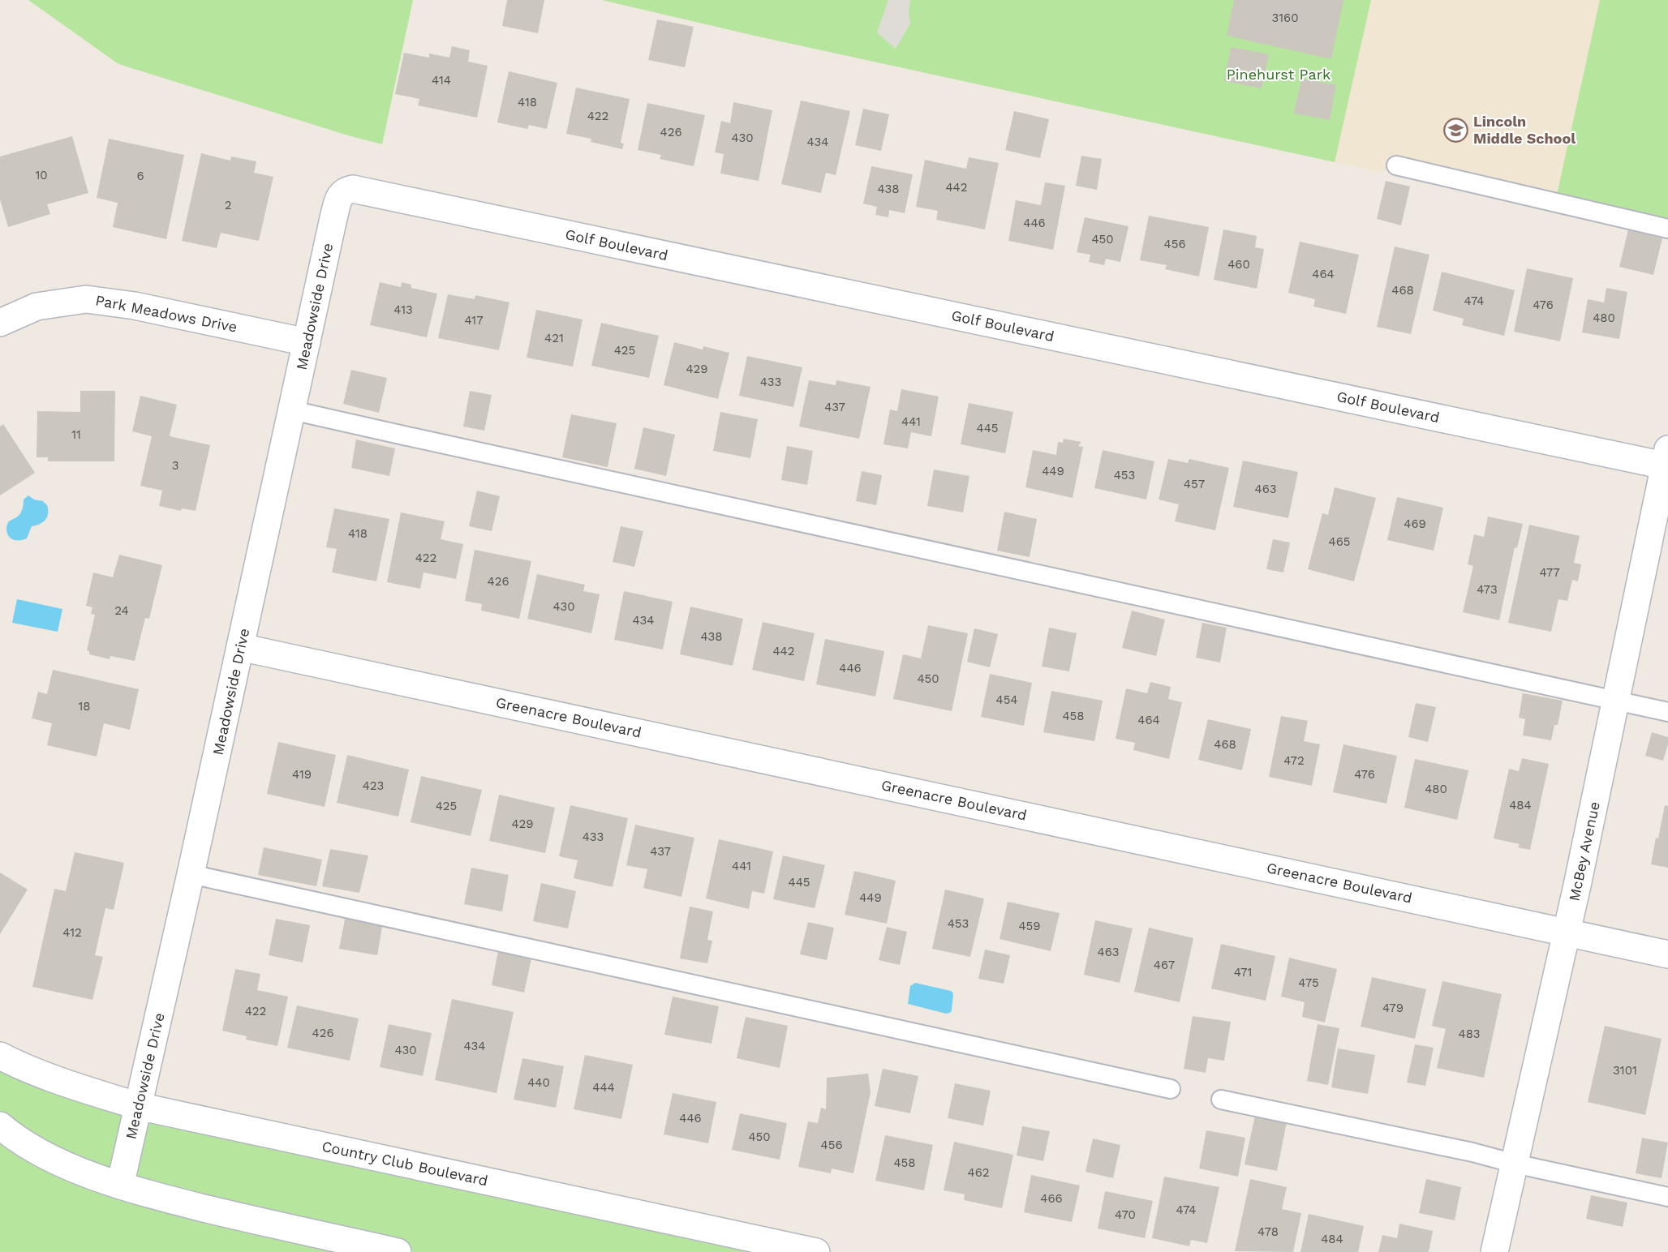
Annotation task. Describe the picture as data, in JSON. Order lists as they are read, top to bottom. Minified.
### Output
{"streets":{"street":["Golf Boulevard","Meadowside Drive","Park Meadows Drive","Greenacre Boulevard","McBey Avenue","Country Club Boulevard"]},"crossings":[["Golf Boulevard","Meadowside Drive"],["Golf Boulevard","McBey Avenue"],["Meadowside Drive","Park Meadows Drive"],["Meadowside Drive","Greenacre Boulevard"],["Meadowside Drive","Country Club Boulevard"],["Greenacre Boulevard","McBey Avenue"]],"parks":["Pinehurst Park"],"places":{"school or university":["Lincoln Middle School"]},"house_numbers":["3160","414","418","422","426","430","434","10","6","442","438","2","446","450","456","460","464","468","474","476","413","480","417","421","425","429","433","437","441","445","11","3","449","453","457","463","469","418","465","422","477","426","473","430","24","434","438","442","446","450","454","18","458","464","468","472","419","476","423","480","484","425","429","433","437","441","445","449","453","459","412","463","467","471","475","479","422","426","483","434","430","3101","440","444","446","450","456","458","462","466","474","470","478","484"]}
